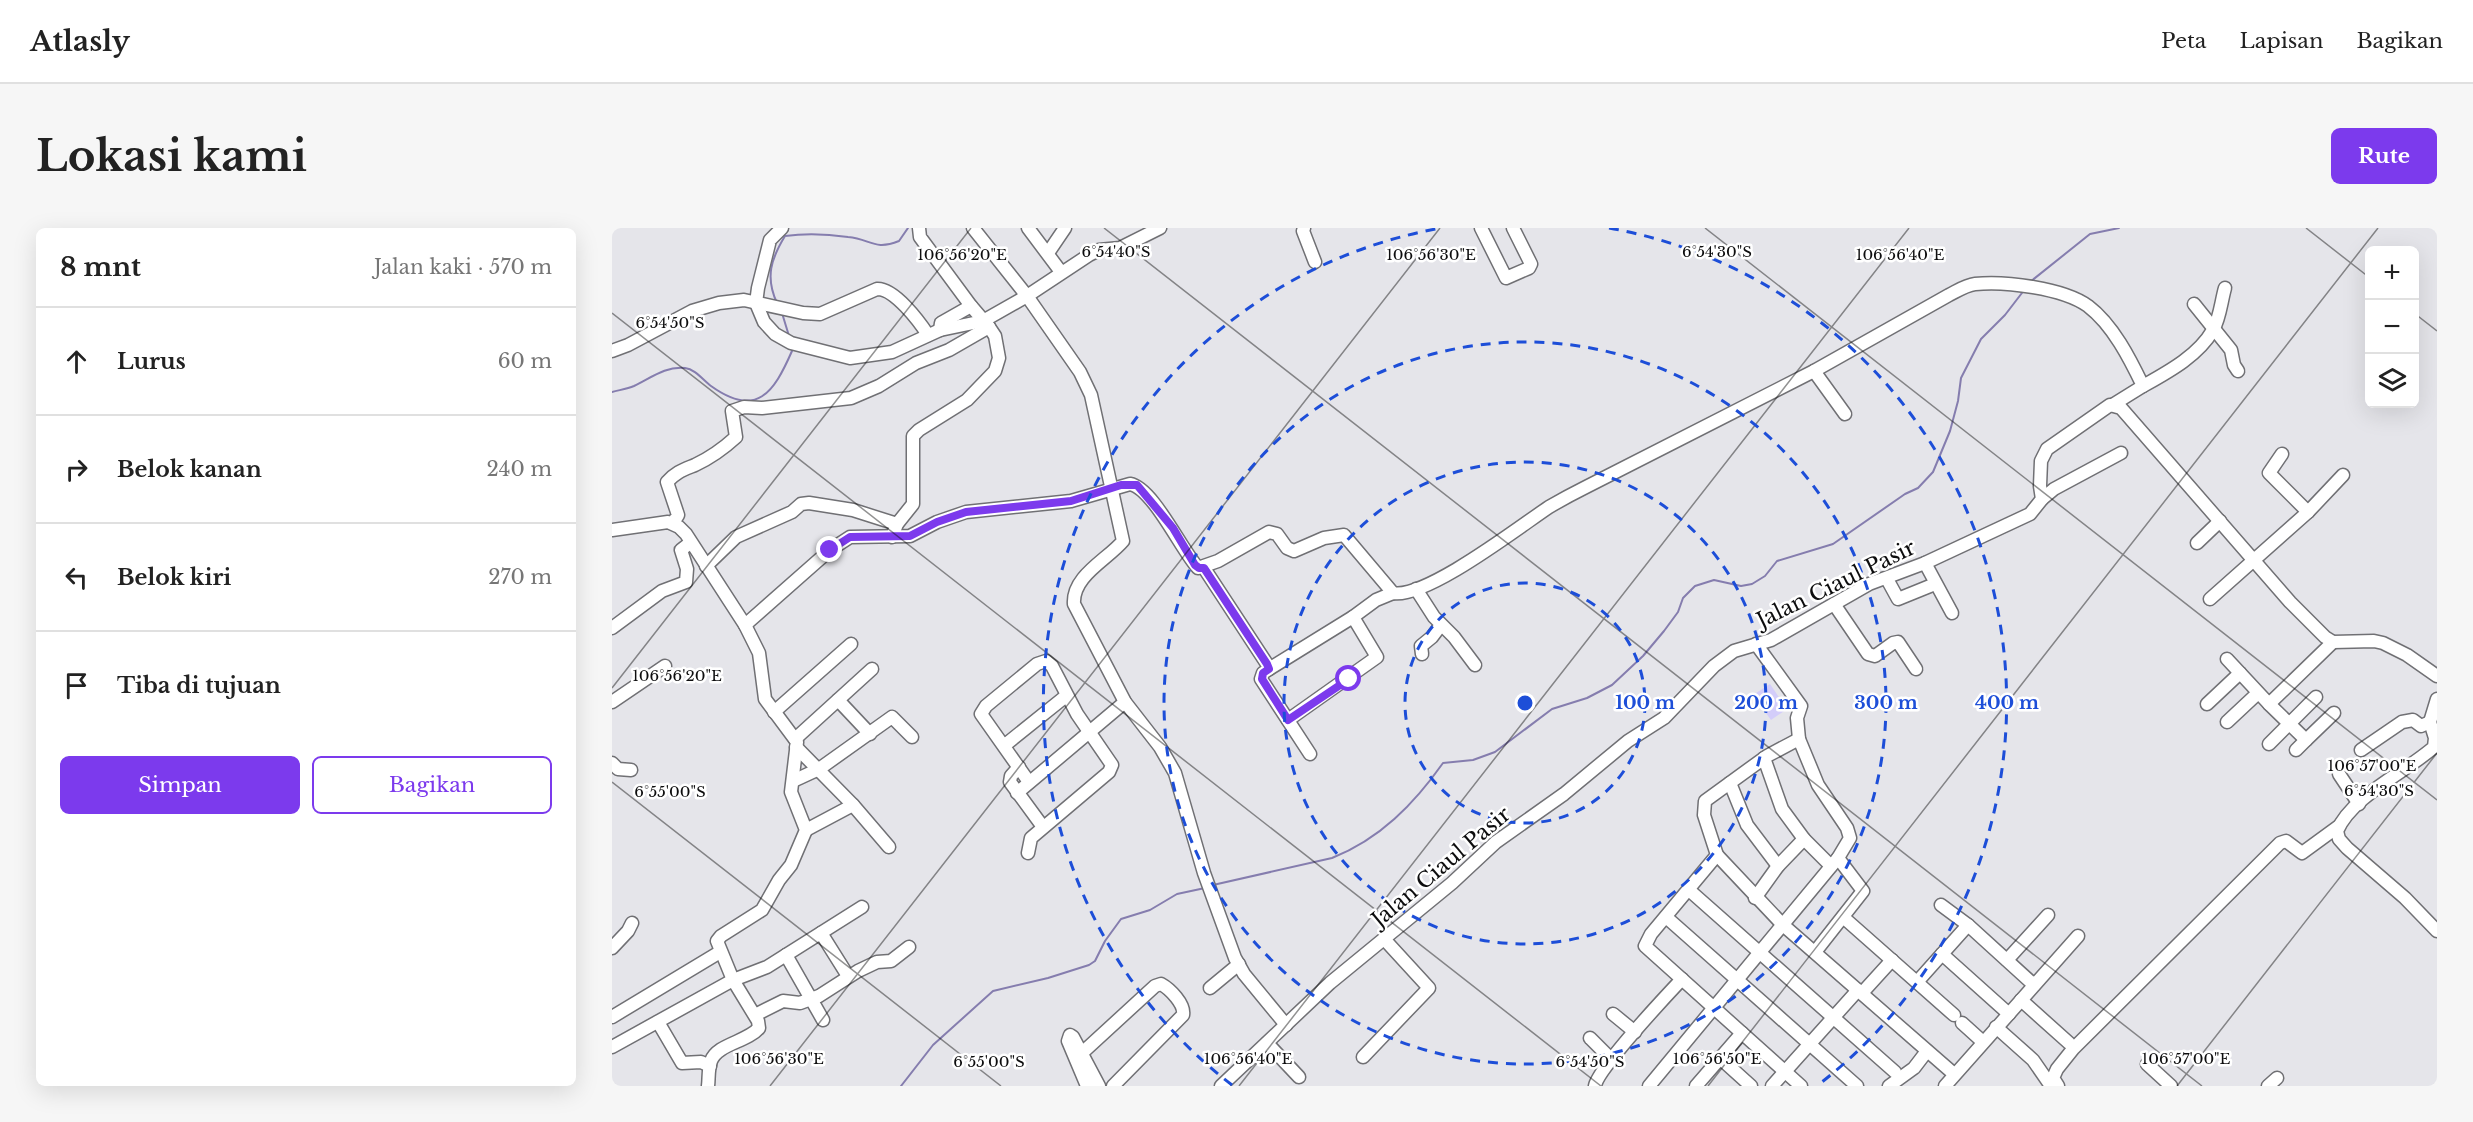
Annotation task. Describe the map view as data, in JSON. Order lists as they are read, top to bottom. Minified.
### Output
{"streets":{"street":["Jalan Ciaul Pasir"]},"page":{"header":"Atlasly","nav":["Peta","Lapisan","Bagikan"],"buttons":["Rute",["Simpan","Bagikan"]],"title":"Lokasi kami","heading":["8 mnt","Jalan kaki · 570 m"],"map_buttons":["+","−"],"list":[["Lurus","60 m"],["Belok kanan","240 m"],["Belok kiri","270 m"],"Tiba di tujuan"]},"coordinates":["6°54'40\"S","6°54'30\"S","106°56'20\"E","106°56'30\"E","106°56'40\"E","6°54'50\"S","106°57'00\"E","6°55'00\"S","106°56'50\"E"],"rings":["100 m","200 m","300 m","400 m"]}
